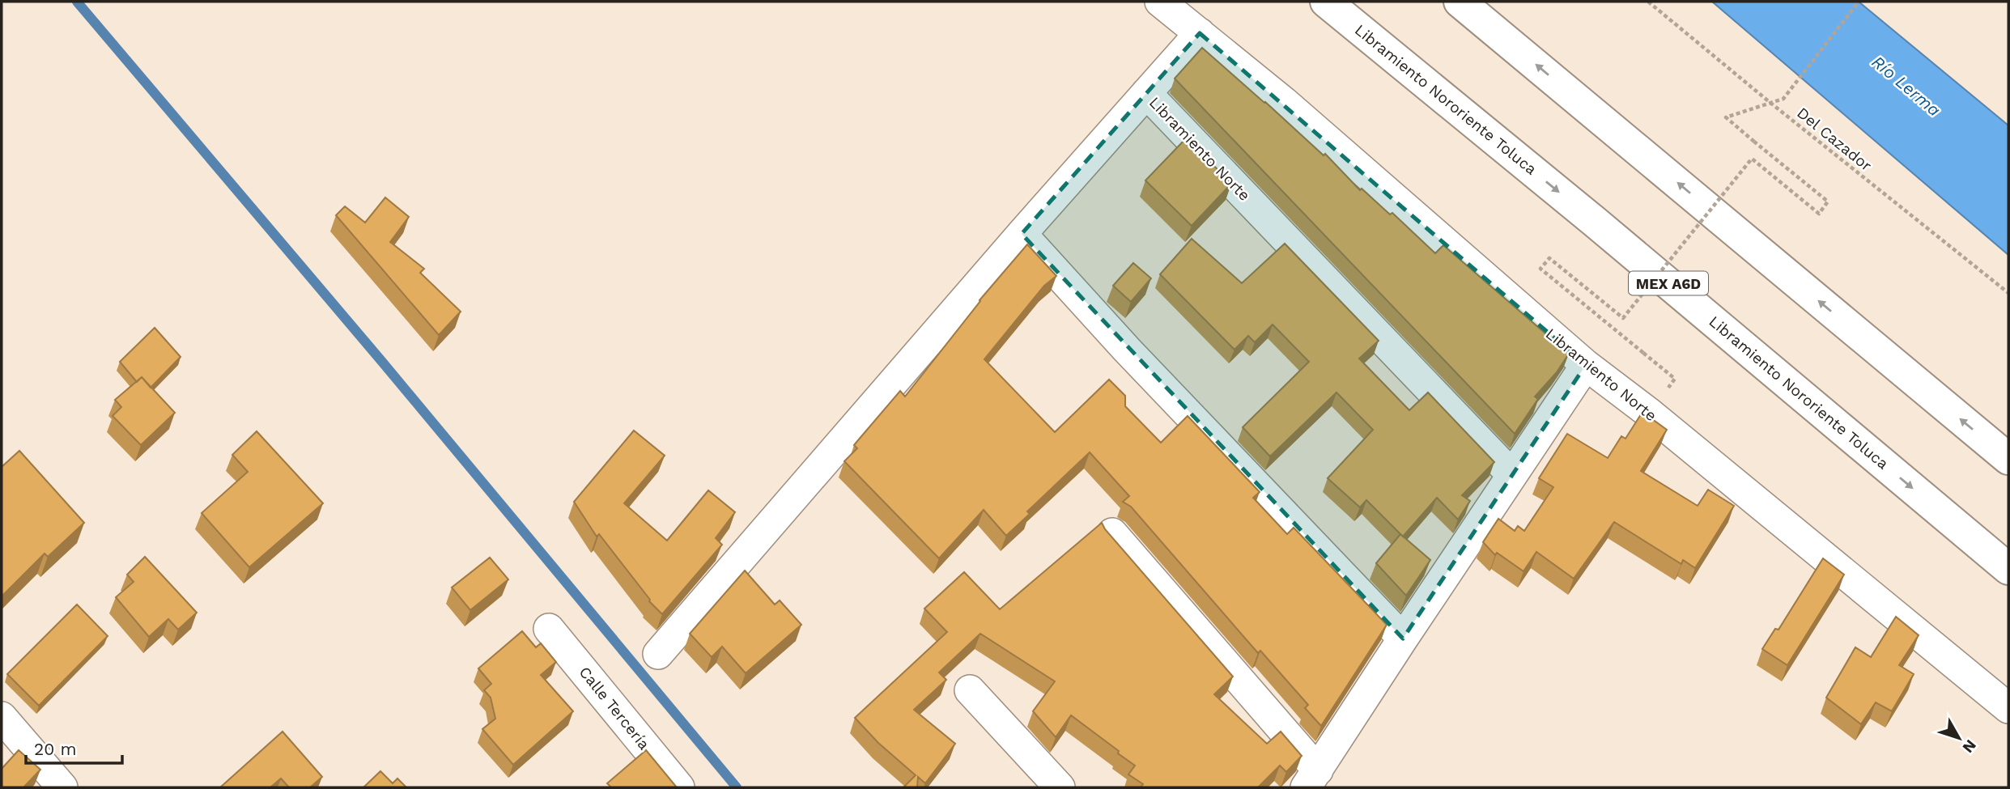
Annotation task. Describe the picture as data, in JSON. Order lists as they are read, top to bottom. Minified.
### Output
{"streets":{"highway":["Libramiento Nororiente Toluca","MEX A6D"],"street":["Libramiento Norte","Calle Tercería"],"path":["Del Cazador"]},"water":["Río Lerma"],"scale_bar":"20 m","north":"bottom right"}
